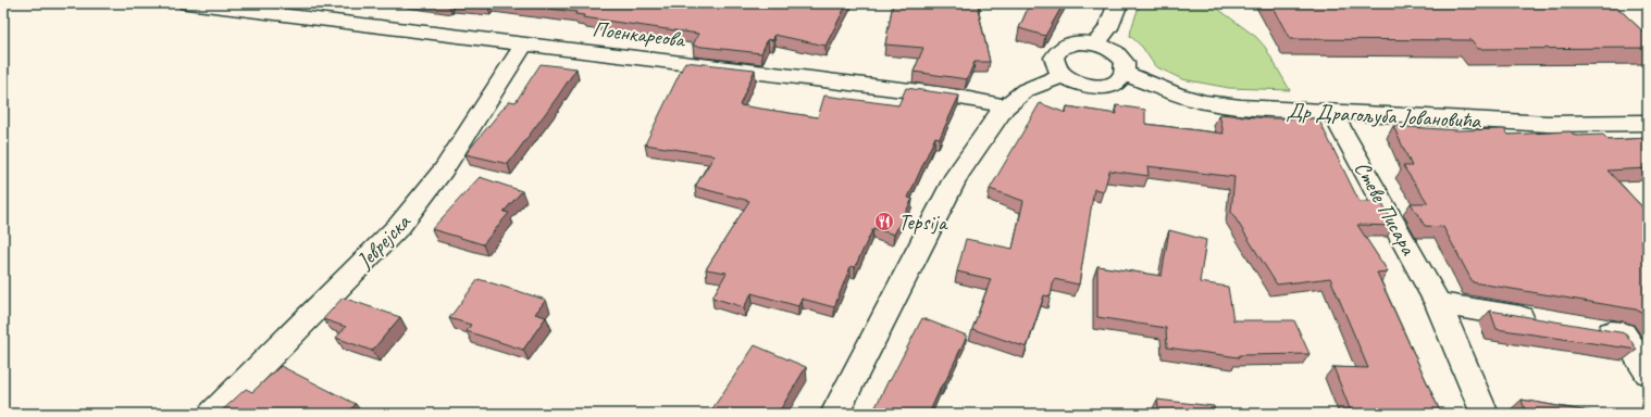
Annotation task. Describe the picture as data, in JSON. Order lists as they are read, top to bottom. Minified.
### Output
{"streets":{"street":["Поенкареова","Др Драгољуба Јовановића","Стеве Писара","Јеврејска"]},"crossings":[["Поенкареова","Јеврејска"],["Др Драгољуба Јовановића","Стеве Писара"]],"places":{"restaurant":["Tepsija"]}}
